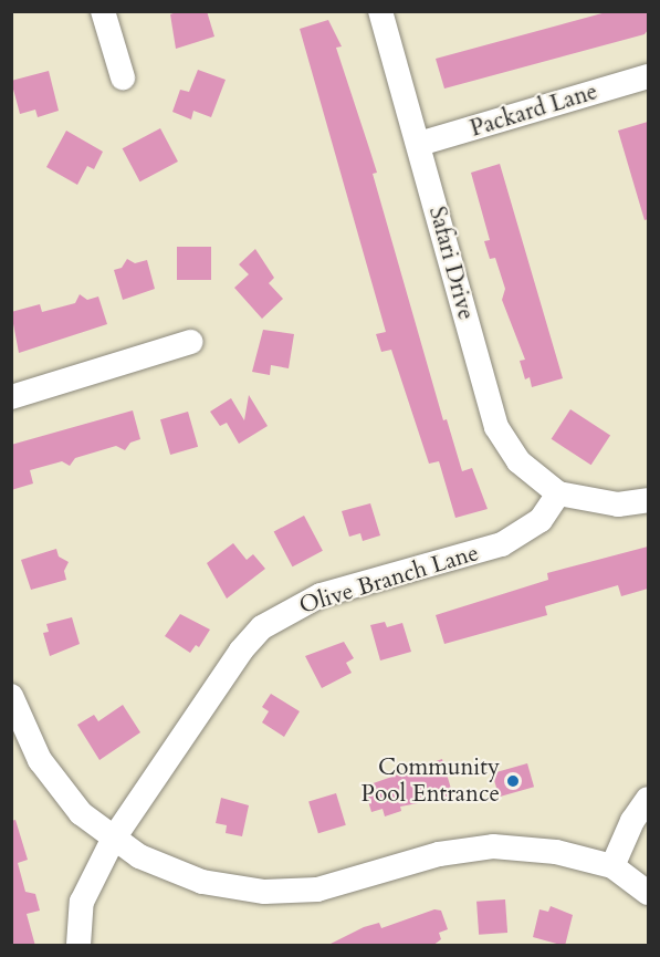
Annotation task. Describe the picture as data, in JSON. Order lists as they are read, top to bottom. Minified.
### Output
{"streets":{"street":["Packard Lane","Safari Drive","Olive Branch Lane"]},"crossings":[["Packard Lane","Safari Drive"],["Safari Drive","Olive Branch Lane"]],"places":["Community Pool Entrance"]}
